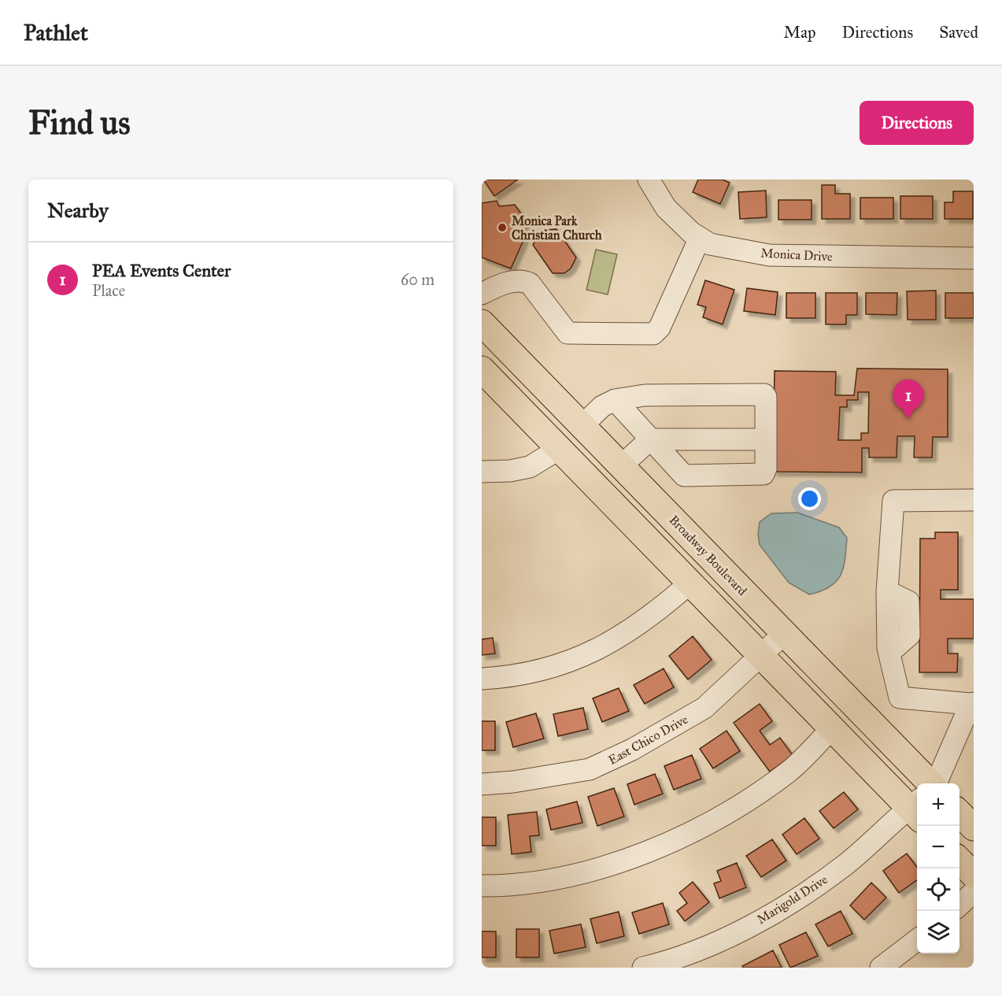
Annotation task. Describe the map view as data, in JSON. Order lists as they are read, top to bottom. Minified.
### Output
{"streets":{"main road":["Broadway Boulevard"],"street":["Monica Drive","East Chico Drive","Marigold Drive"]},"crossings":[["Broadway Boulevard","East Chico Drive"]],"places":["Monica Park Christian Church"],"page":{"header":"Pathlet","nav":["Map","Directions","Saved"],"buttons":"Directions","title":"Find us","heading":"Nearby","list":[{"mark":"1","name":"PEA Events Center","note":"Place","value":"60 m"}],"pins":"1","map_buttons":["+","−"]}}
